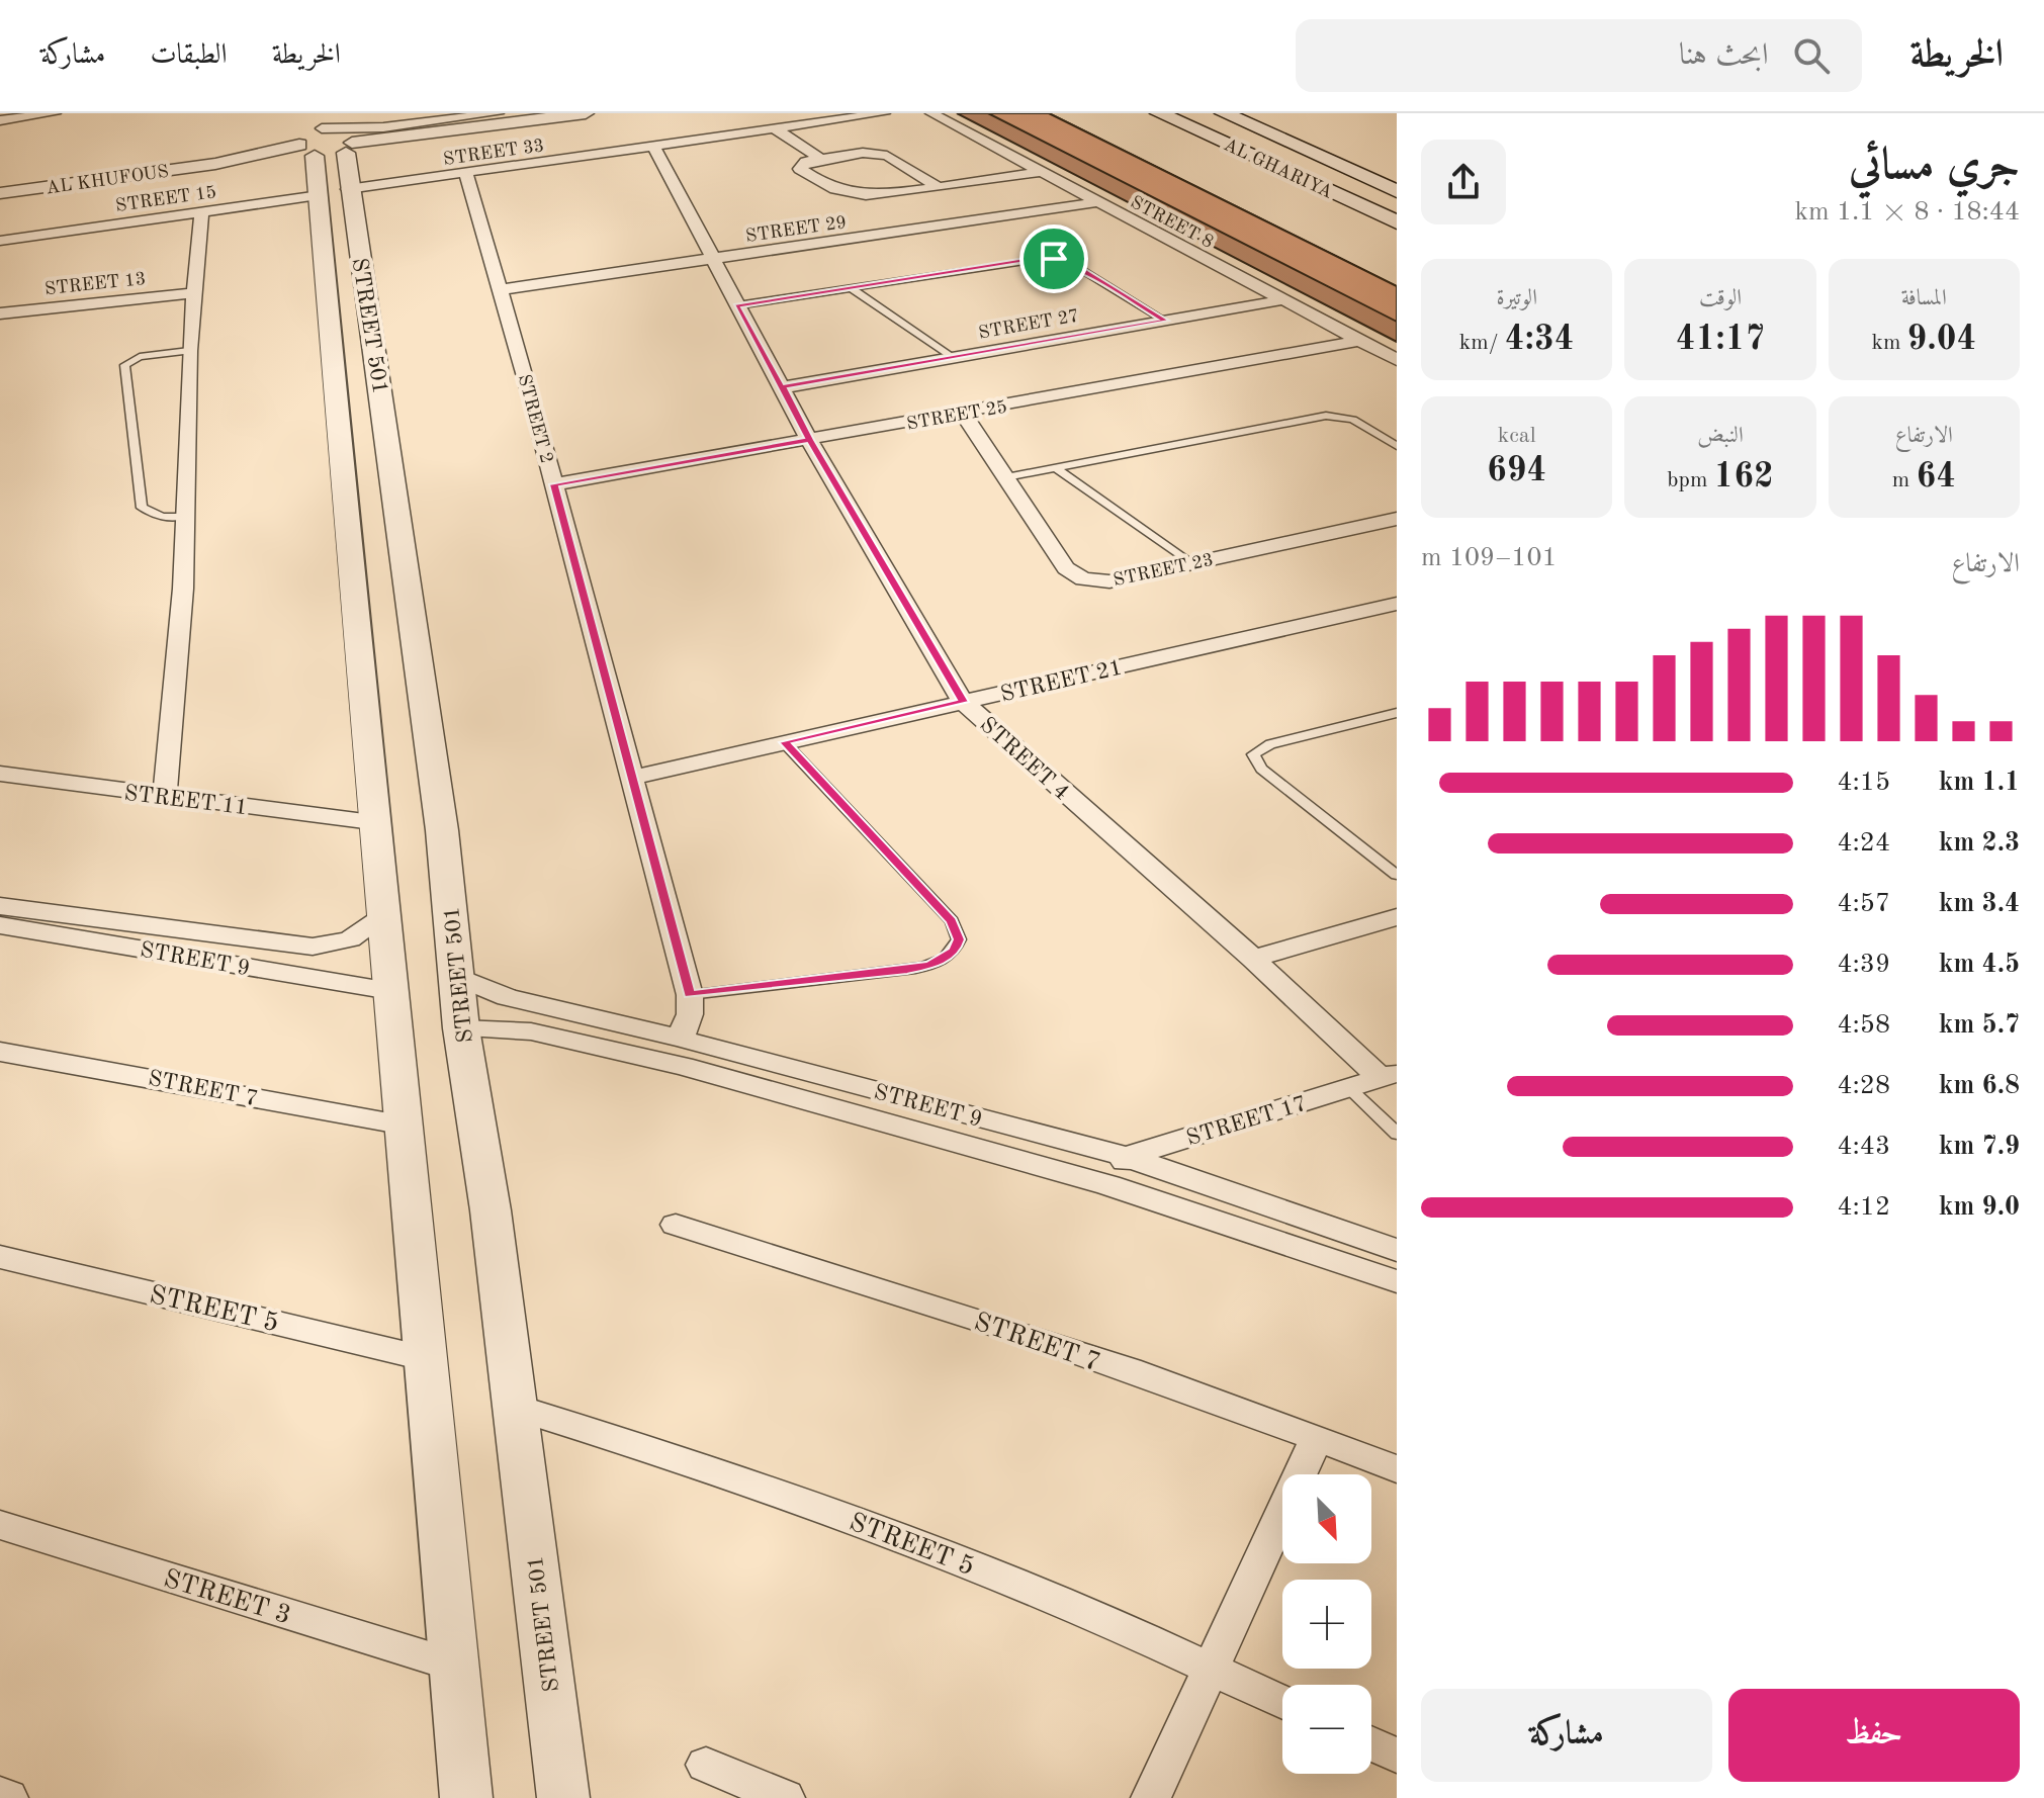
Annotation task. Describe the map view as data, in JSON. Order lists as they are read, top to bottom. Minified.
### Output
{"streets":{"main road":["AL GHARIYA"],"street":["STREET 33","AL KHUFOUS","STREET 15","STREET 8","STREET 29","STREET 13","STREET 27","STREET 501","STREET 25","STREET 2","STREET 23","STREET 21","STREET 4","STREET 11","STREET 9","STREET 7","STREET 17","STREET 5","STREET 3"]},"crossings":[["STREET 33","AL KHUFOUS"],["STREET 33","STREET 15"],["STREET 33","STREET 501"],["STREET 33","STREET 2"],["STREET 33","STREET 4"],["AL KHUFOUS","STREET 15"],["AL KHUFOUS","STREET 501"],["STREET 15","STREET 501"],["STREET 8","STREET 29"],["STREET 8","STREET 27"],["STREET 8","STREET 25"],["STREET 29","STREET 2"],["STREET 29","STREET 4"],["STREET 27","STREET 4"],["STREET 501","STREET 11"],["STREET 501","STREET 9"],["STREET 501","STREET 7"],["STREET 501","STREET 5"],["STREET 501","STREET 3"],["STREET 25","STREET 2"],["STREET 25","STREET 23"],["STREET 25","STREET 4"],["STREET 2","STREET 21"],["STREET 2","STREET 9"],["STREET 21","STREET 4"],["STREET 4","STREET 17"],["STREET 9","STREET 17"]],"north":"bottom right","page":{"header":"الخريطة","search":"ابحث هنا","nav":["الخريطة","الطبقات","مشاركة"],"heading":["جري مسائي","18:44 · 8 × 1.1 km"],"stats":[["المسافة","9.04 km"],["الوقت","41:17"],["الوتيرة","4:34 /km"],["الارتفاع","64 m"],["النبض","162 bpm"],["kcal","694"]],"chart":["الارتفاع","101–109 m"],"list":[{"name":"1.1 km","note":"4:15"},{"name":"2.3 km","note":"4:24"},{"name":"3.4 km","note":"4:57"},{"name":"4.5 km","note":"4:39"},{"name":"5.7 km","note":"4:58"},{"name":"6.8 km","note":"4:28"},{"name":"7.9 km","note":"4:43"},{"name":"9.0 km","note":"4:12"}],"map_buttons":["+","−"],"buttons":["حفظ","مشاركة"]}}
